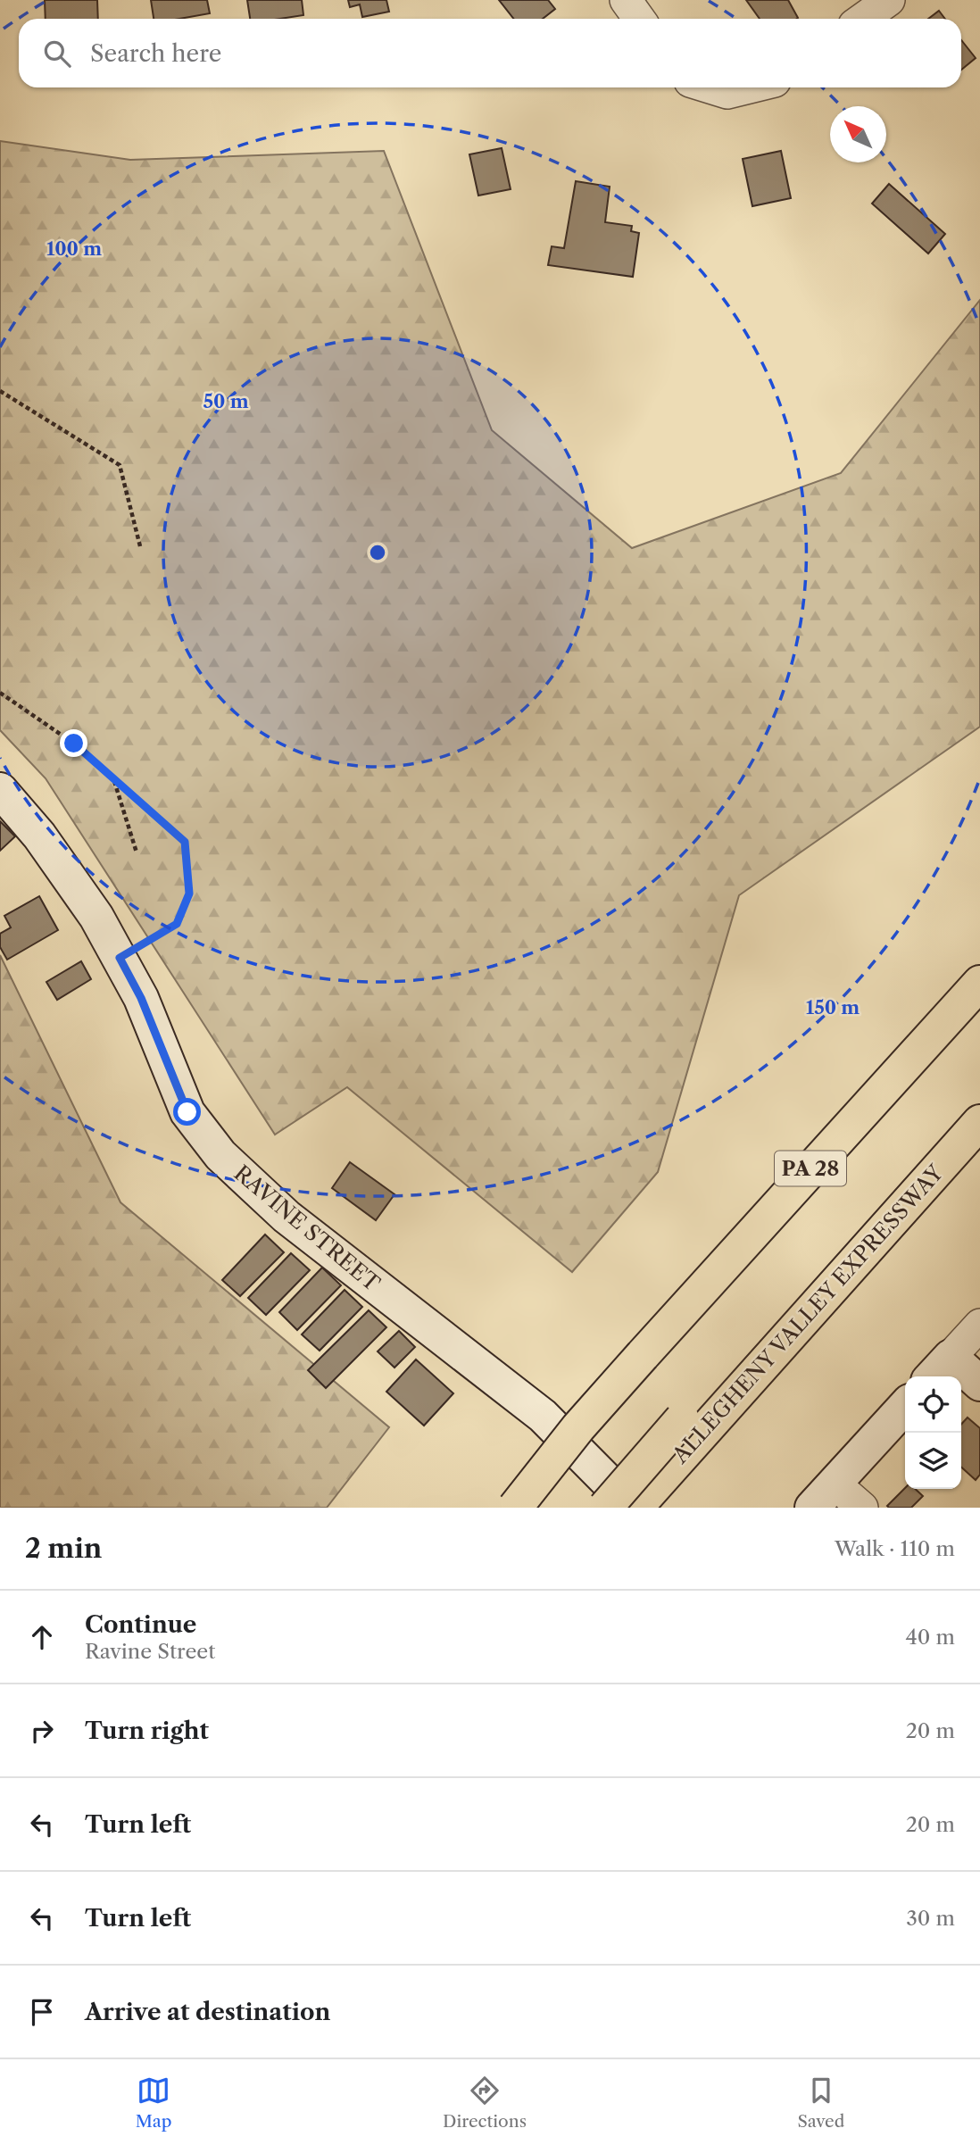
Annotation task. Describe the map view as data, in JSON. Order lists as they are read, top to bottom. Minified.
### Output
{"streets":{"highway":["PA 28","ALLEGHENY VALLEY EXPRESSWAY"],"street":["RAVINE STREET"]},"crossings":[["RAVINE STREET","ALLEGHENY VALLEY EXPRESSWAY"]],"north":"top left","page":{"search":"Search here","heading":["2 min","Walk · 110 m"],"list":[["Continue","Ravine Street","40 m"],["Turn right","20 m"],["Turn left","20 m"],["Turn left","30 m"],"Arrive at destination"],"nav":["Map","Directions","Saved"]},"rings":["100 m","50 m","150 m"]}
